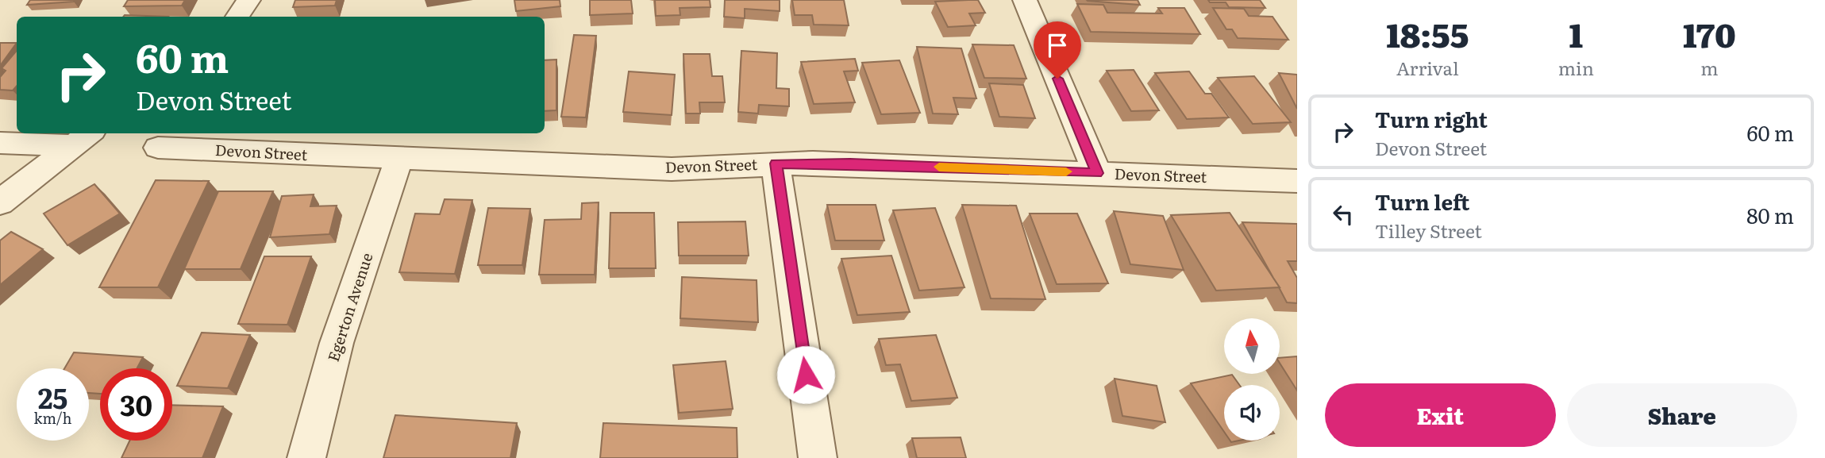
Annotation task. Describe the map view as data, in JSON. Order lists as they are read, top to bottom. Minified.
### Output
{"streets":{"street":["Devon Street","Egerton Avenue"]},"crossings":[["Devon Street","Egerton Avenue"]],"north":"top","page":{"eta":["18:55","Arrival","1","min","170","m"],"turn":["60 m","Devon Street"],"list":[{"name":"Turn right","note":"Devon Street","value":"60 m"},{"name":"Turn left","note":"Tilley Street","value":"80 m"}],"speed":"25 km/h","limit":"30","buttons":["Exit","Share"]}}
